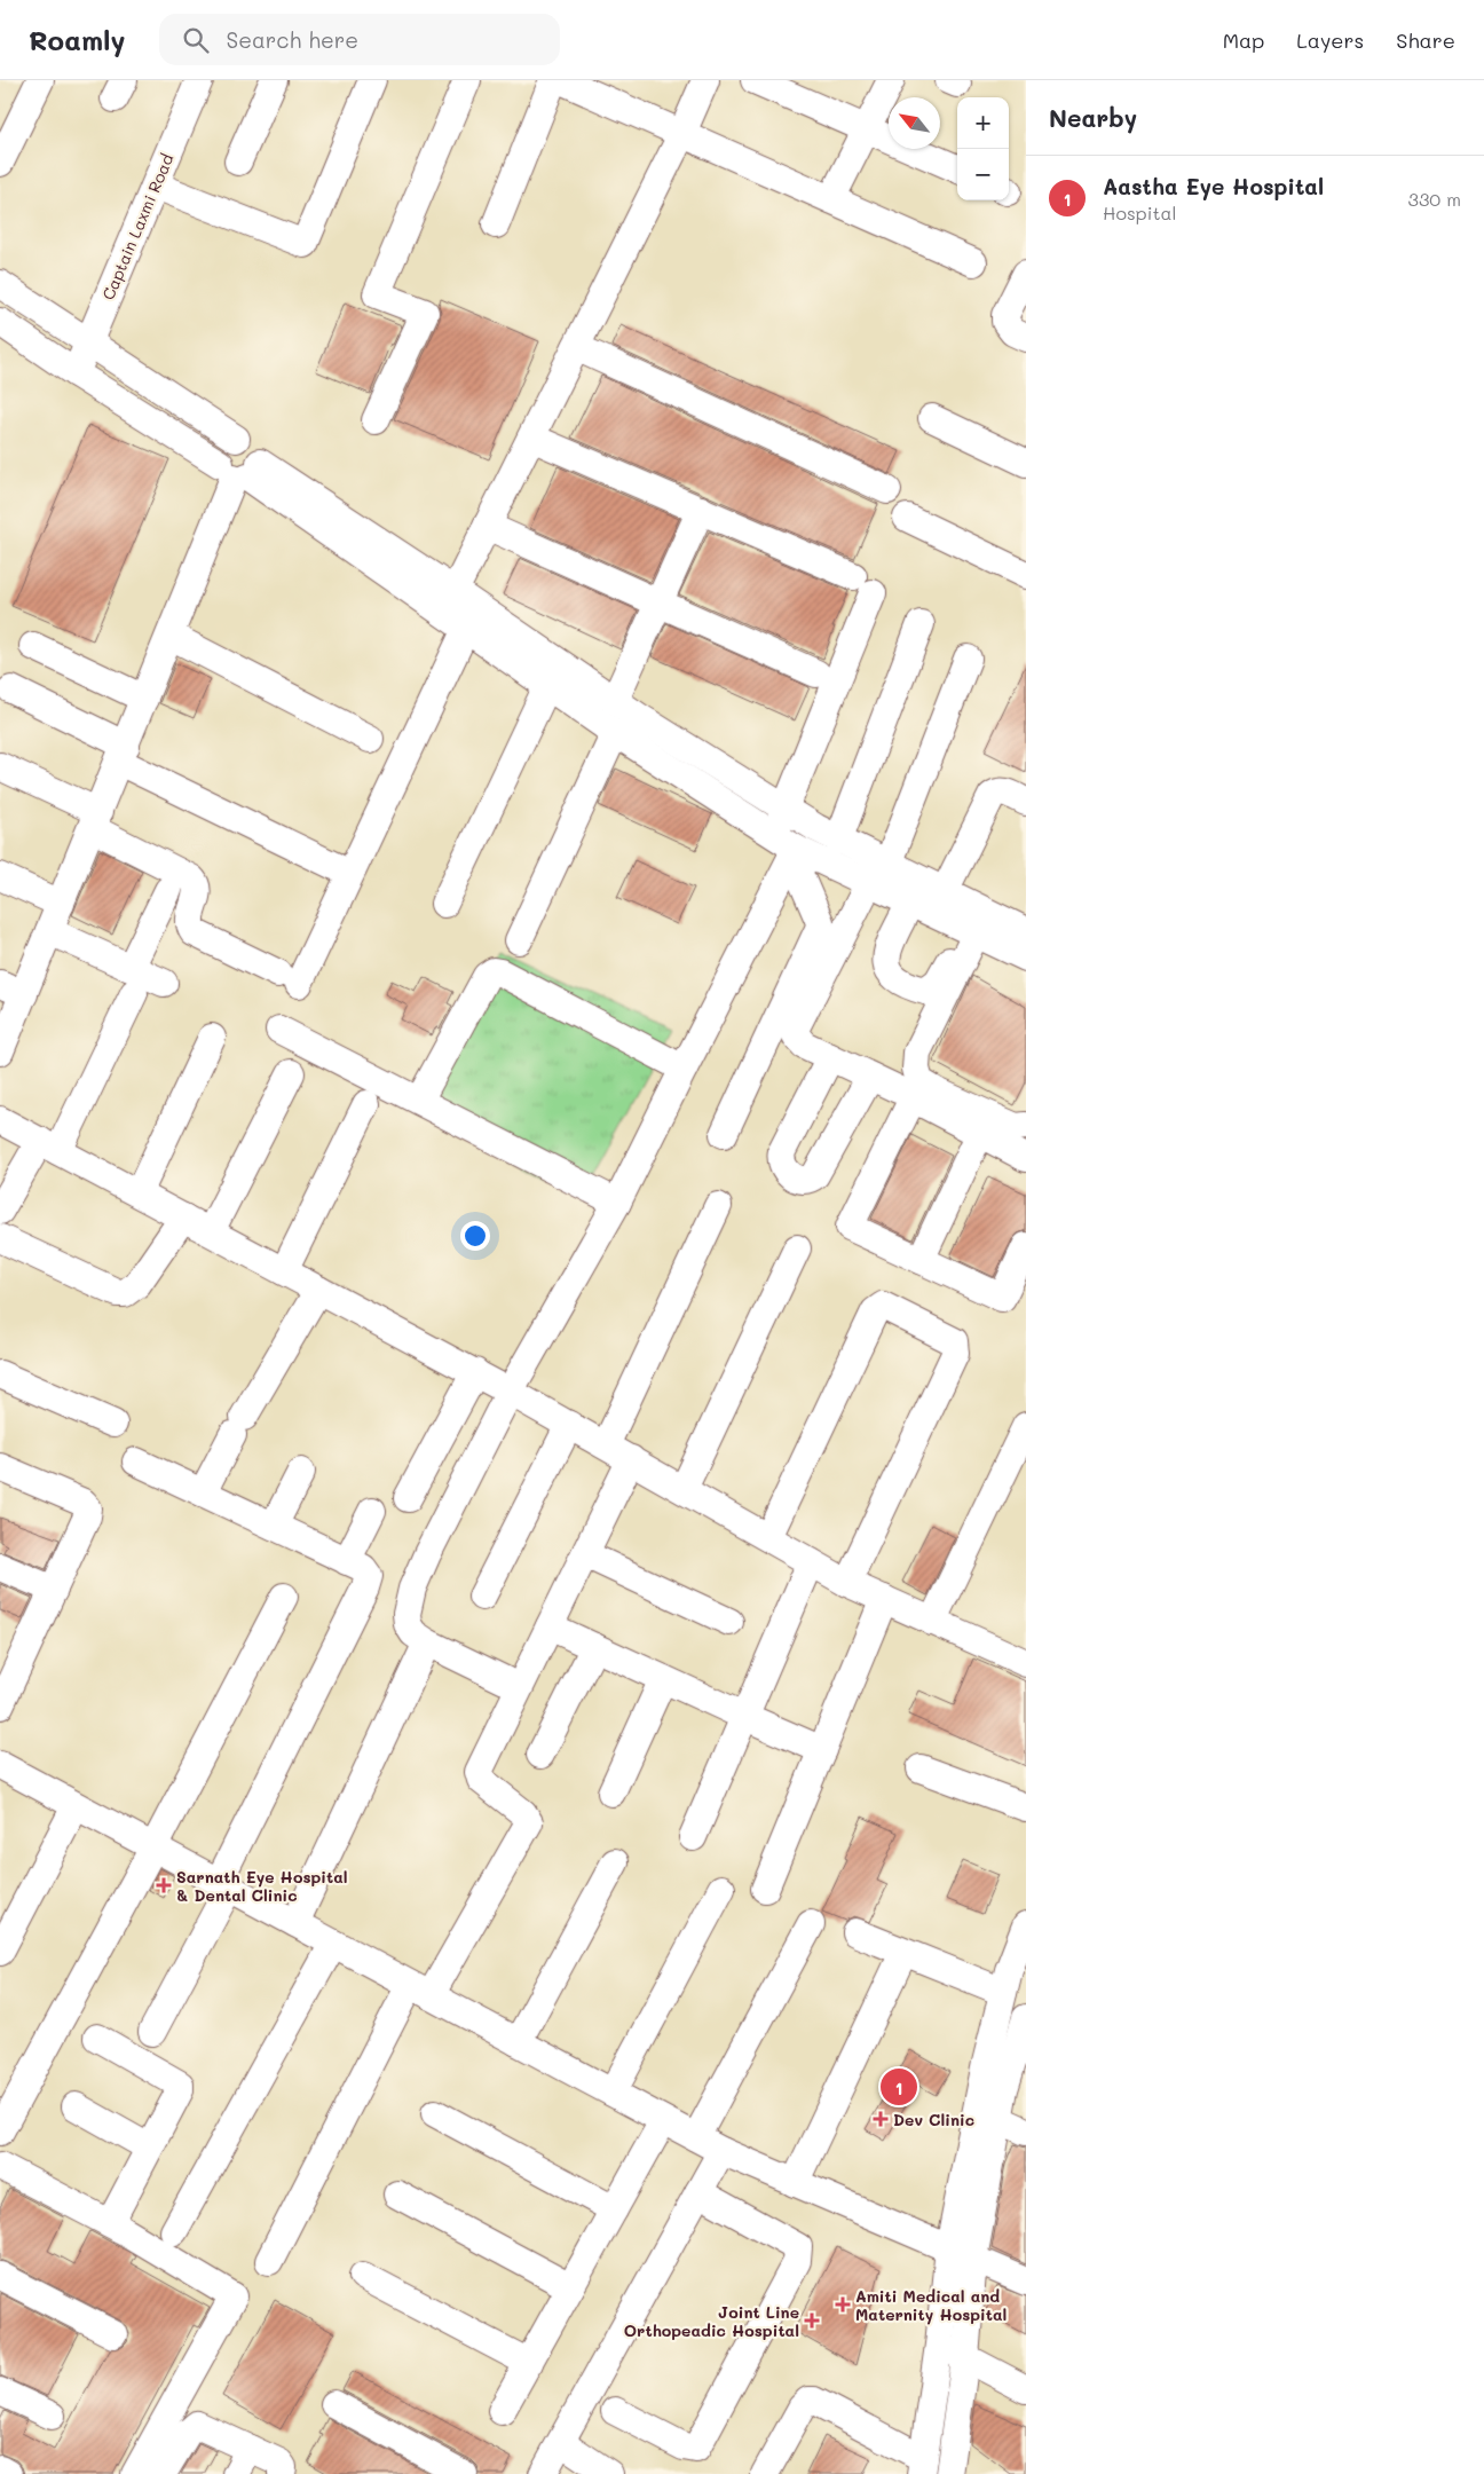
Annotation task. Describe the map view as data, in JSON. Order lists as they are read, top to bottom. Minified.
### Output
{"streets":{"street":["Captain Laxmi Road"]},"places":{"health":["Sarnath Eye Hospital & Dental Clinic","Dev Clinic","Amiti Medical and Maternity Hospital","Joint Line Orthopeadic Hospital"]},"north":"top left","page":{"header":"Roamly","search":"Search here","nav":["Map","Layers","Share"],"heading":"Nearby","map_buttons":["+","−"],"list":[{"mark":"1","name":"Aastha Eye Hospital","note":"Hospital","value":"330 m"}],"pins":"1"}}
